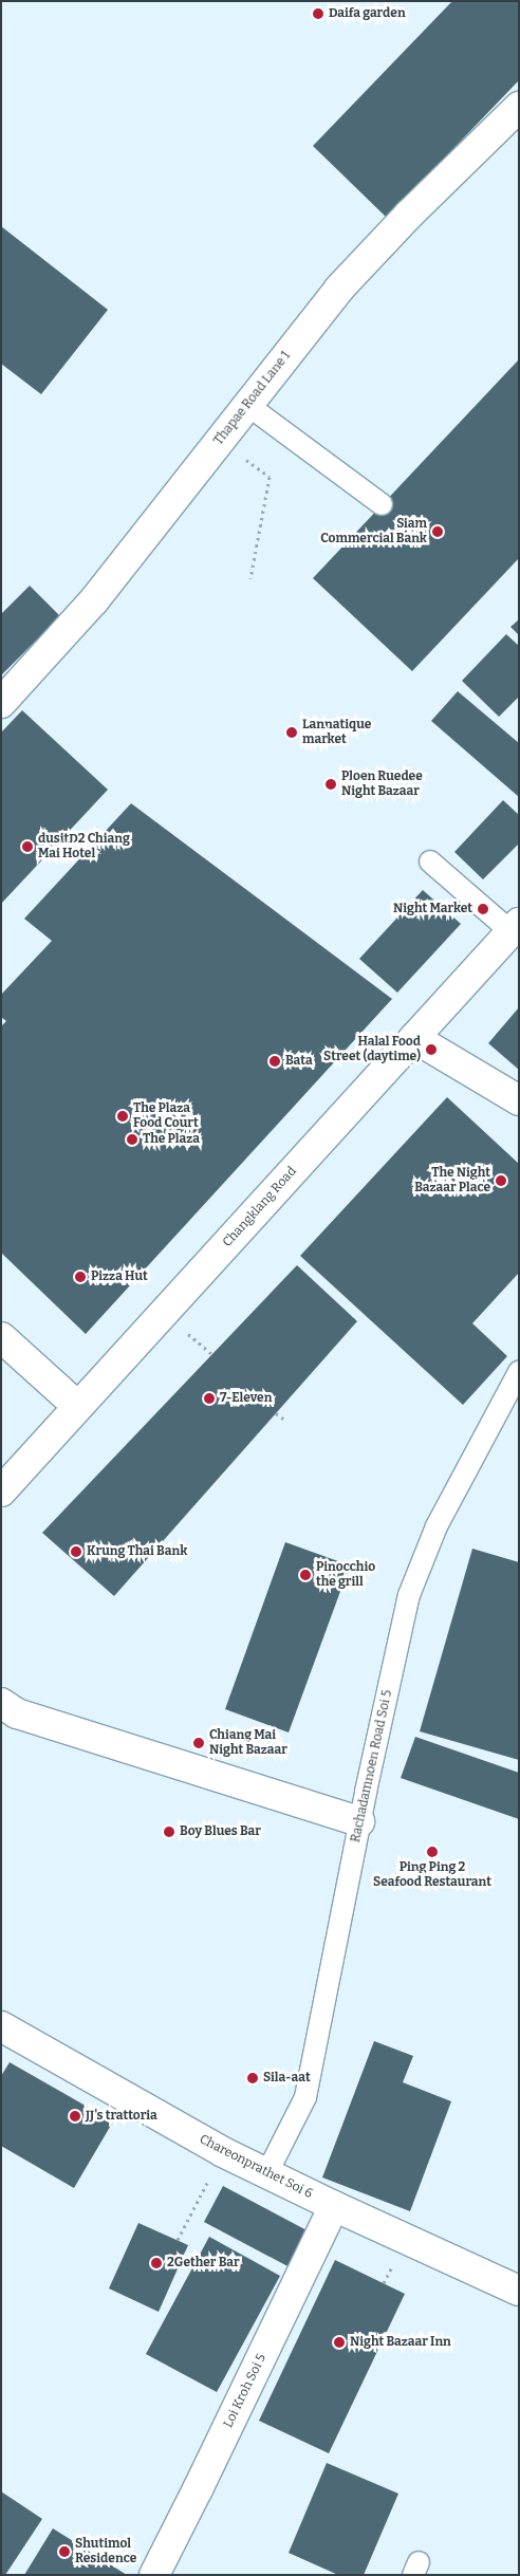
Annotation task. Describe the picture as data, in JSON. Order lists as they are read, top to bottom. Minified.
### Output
{"streets":{"street":["Thapae Road Lane 1","Changklang Road","Chareonprathet Soi 6","Loi Kroh Soi 5"],"lane":["Rachadamnoen Road Soi 5"]},"crossings":[["Rachadamnoen Road Soi 5","Chareonprathet Soi 6"],["Chareonprathet Soi 6","Loi Kroh Soi 5"]],"places":["Daifa garden","Siam Commercial Bank","Lannatique market","Ploen Ruedee Night Bazaar","dusitD2 Chiang Mai Hotel","Night Market","Halal Food Street (daytime)","Bata","The Plaza Food Court","The Plaza","The Night Bazaar Place","Pizza Hut","7-Eleven","Krung Thai Bank","Pinocchio the grill","Chiang Mai Night Bazaar","Boy Blues Bar","Ping Ping 2 Seafood Restaurant","Sila-aat","JJ's trattoria","2Gether Bar","Night Bazaar Inn","Shutimol Residence"]}
